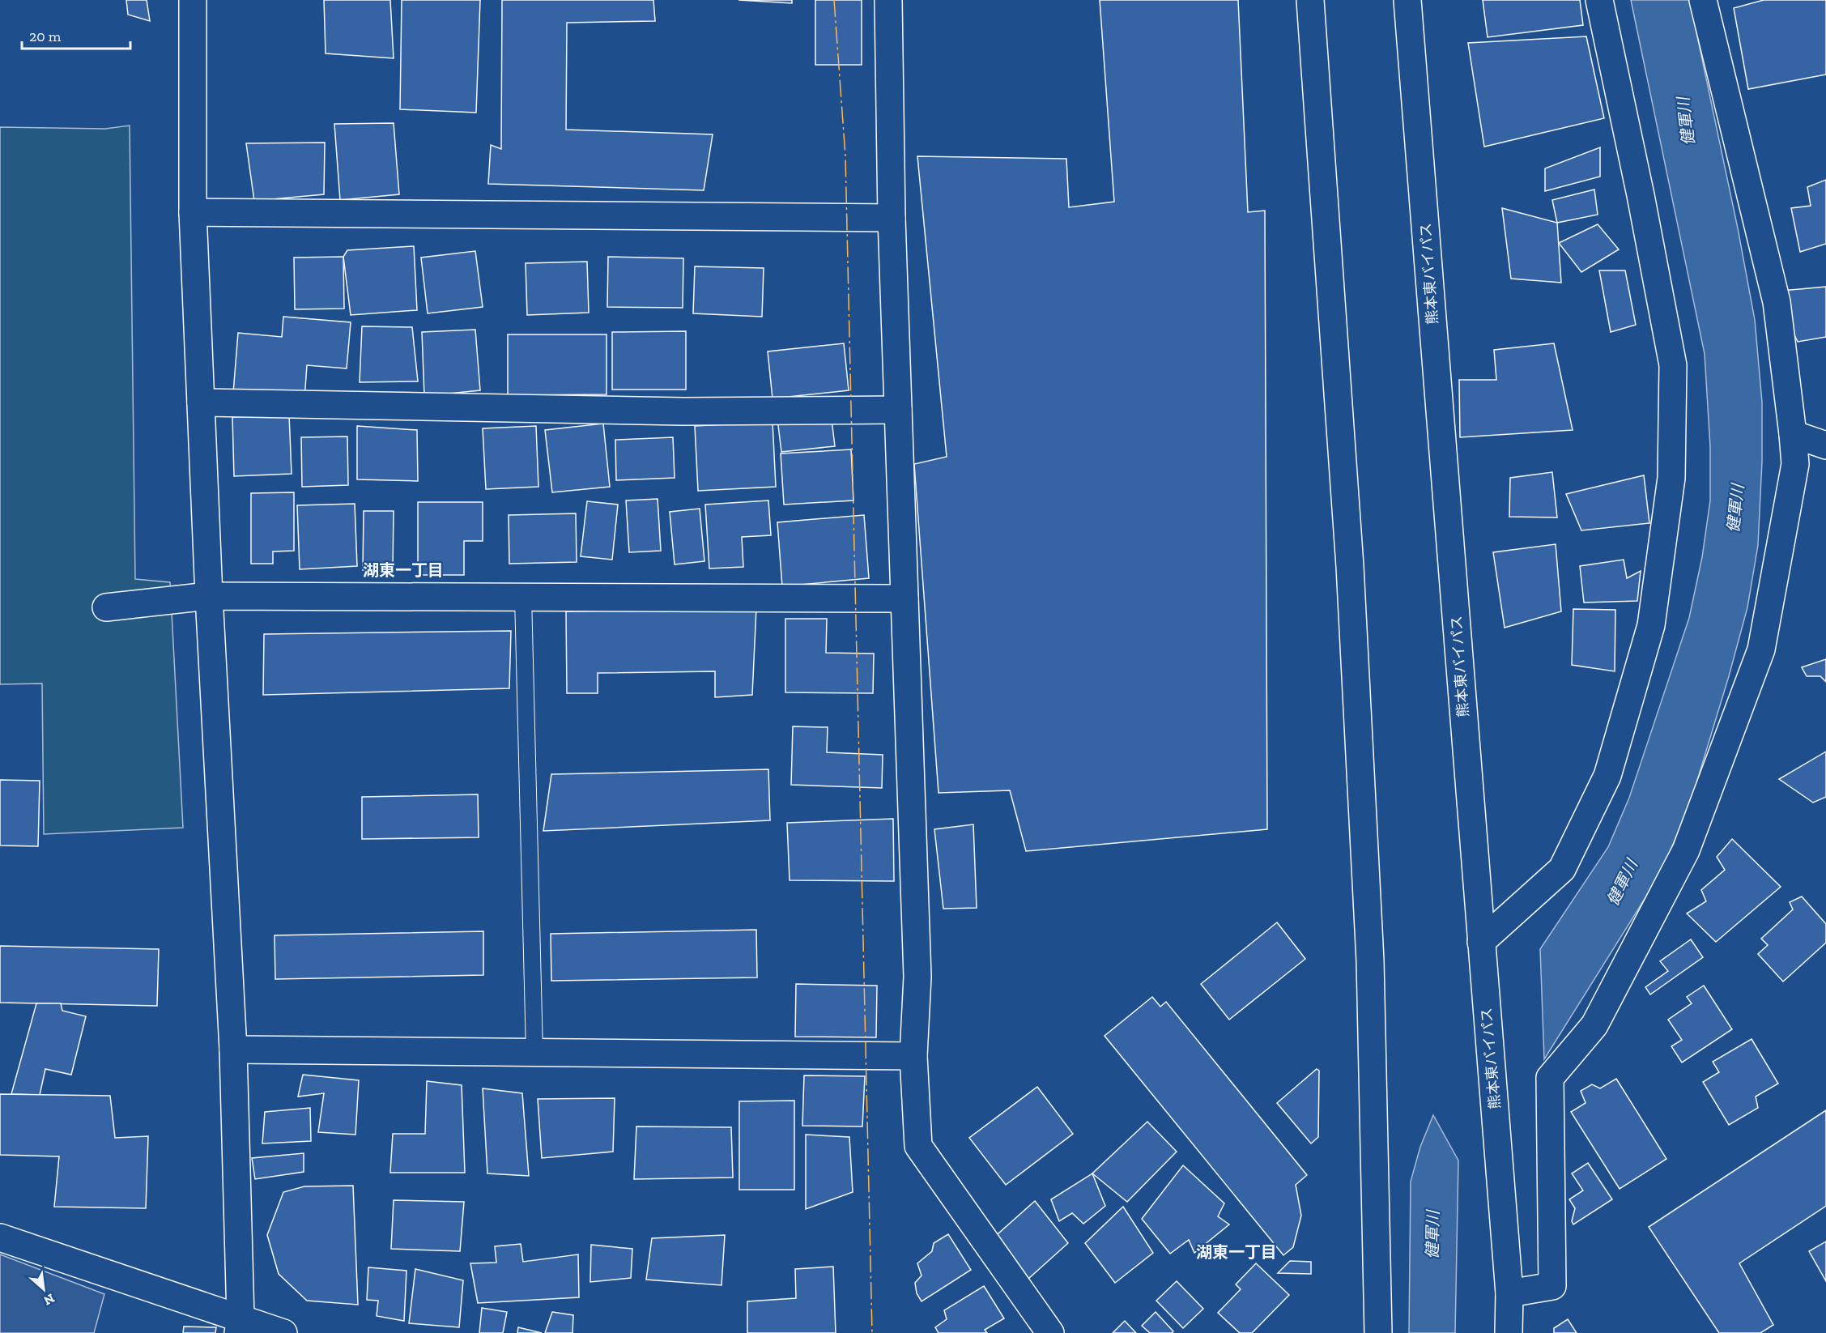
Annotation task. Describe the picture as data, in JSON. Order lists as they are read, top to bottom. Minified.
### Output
{"streets":{"main road":["熊本東バイパス"]},"districts":["湖東一丁目","湖東一丁目"],"water":["健軍川"],"scale_bar":"20 m","north":"bottom right"}
